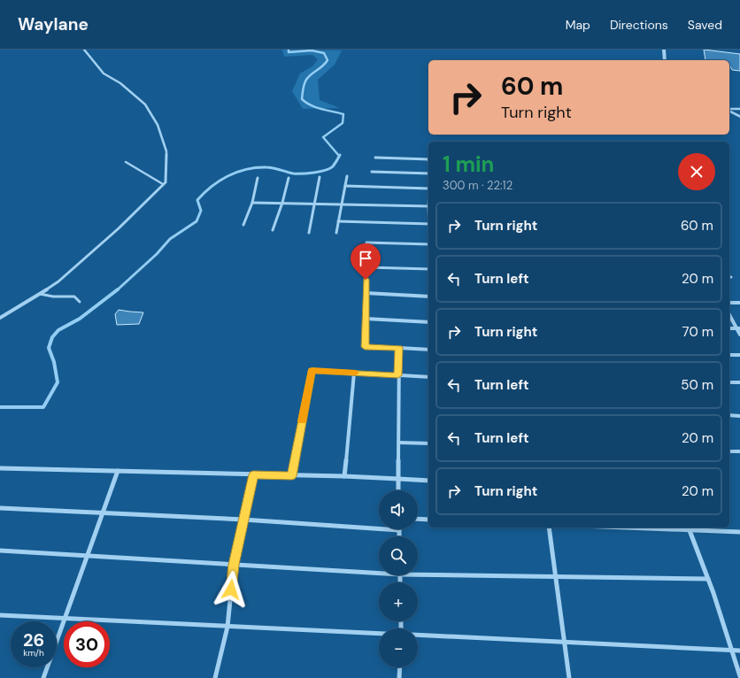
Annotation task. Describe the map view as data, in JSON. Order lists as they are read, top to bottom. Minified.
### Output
{"page":{"header":"Waylane","nav":["Map","Directions","Saved"],"turn":["60 m","Turn right"],"heading":["1 min","300 m · 22:12"],"list":[{"name":"Turn right","value":"60 m"},{"name":"Turn left","value":"20 m"},{"name":"Turn right","value":"70 m"},{"name":"Turn left","value":"50 m"},{"name":"Turn left","value":"20 m"},{"name":"Turn right","value":"20 m"}],"map_buttons":["+","−"],"speed":"26 km/h","limit":"30"}}
